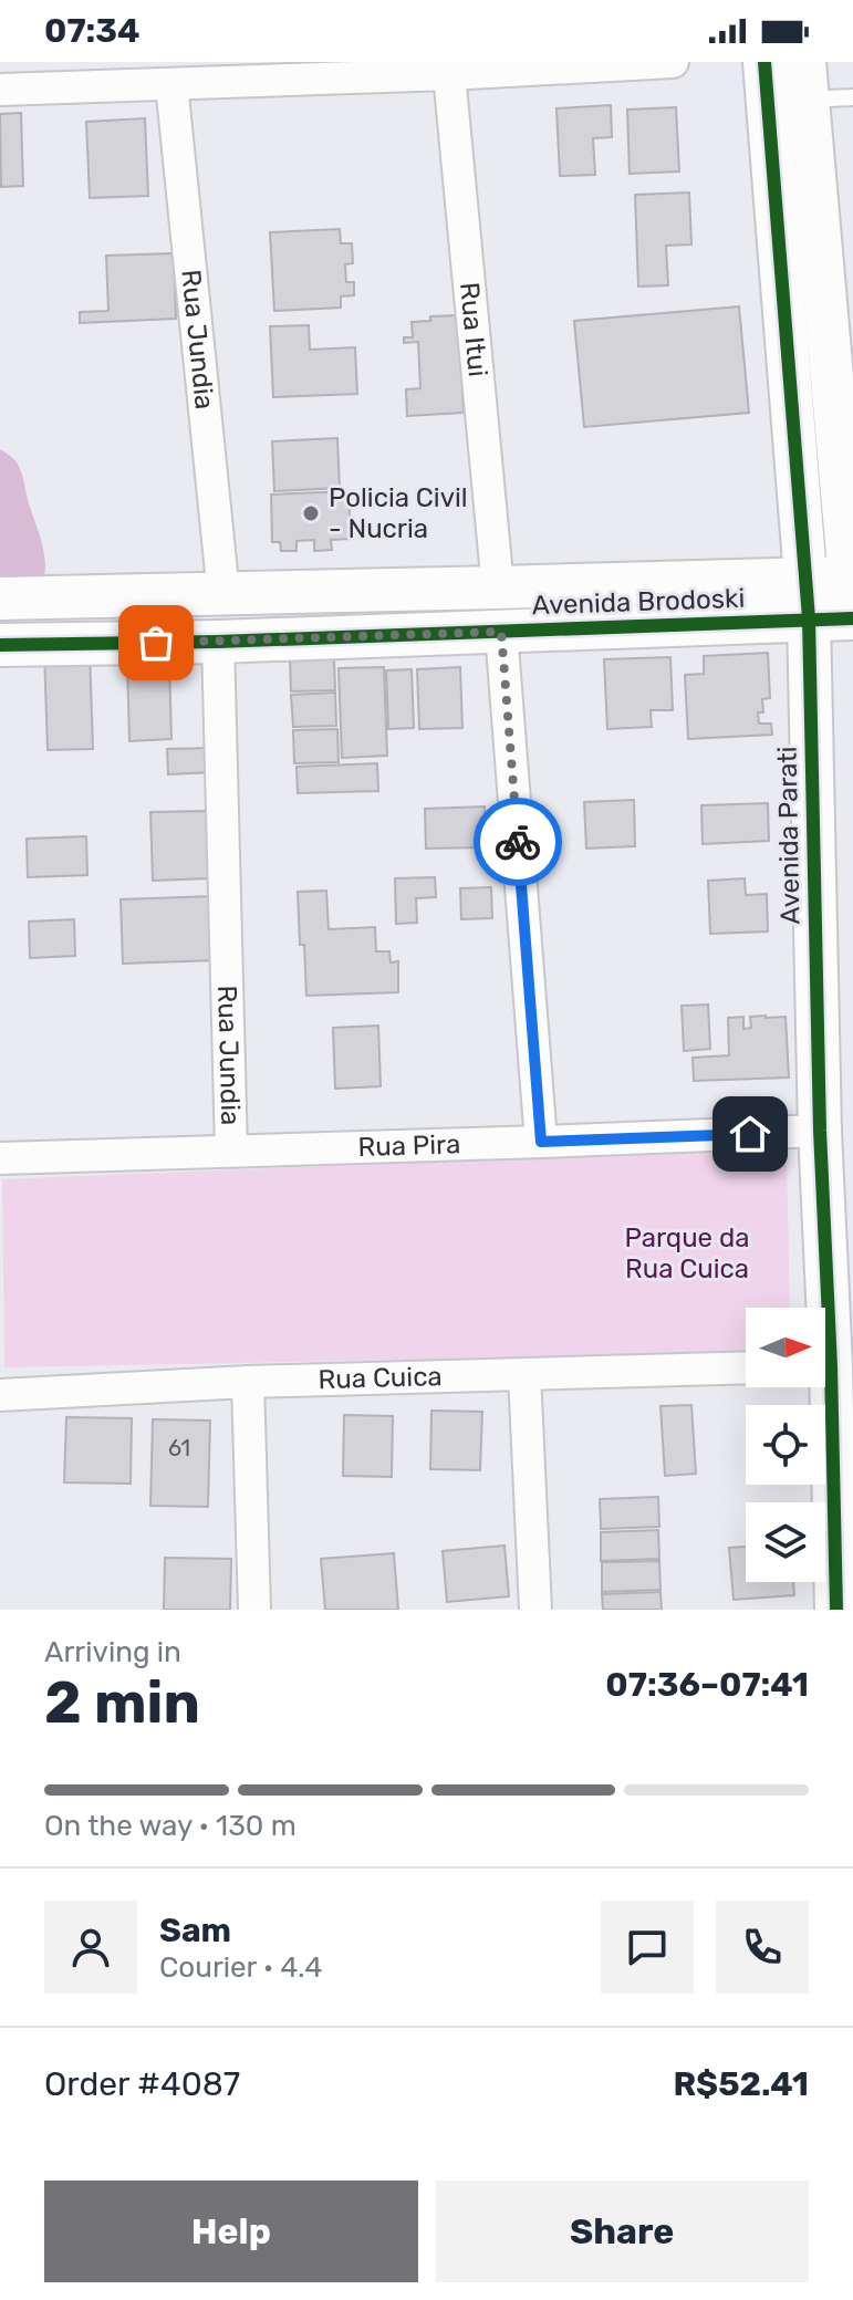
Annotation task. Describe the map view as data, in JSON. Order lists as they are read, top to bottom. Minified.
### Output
{"streets":{"street":["Rua Itui","Rua Jundia","Avenida Brodoski","Avenida Parati","Rua Pira","Rua Cuica"]},"crossings":[["Rua Itui","Avenida Brodoski"],["Rua Jundia","Avenida Brodoski"],["Rua Jundia","Rua Pira"],["Avenida Brodoski","Avenida Parati"],["Avenida Parati","Rua Pira"]],"parks":["Parque da Rua Cuica"],"places":["Policia Civil - Nucria"],"house_numbers":["61"],"north":"right","page":{"status":"07:34","heading":["2 min","Arriving in","07:36–07:41"],"panel":["Sam","Courier · 4.4","Order #4087","R$52.41"],"bar":"On the way · 130 m","buttons":["Help","Share"]}}
